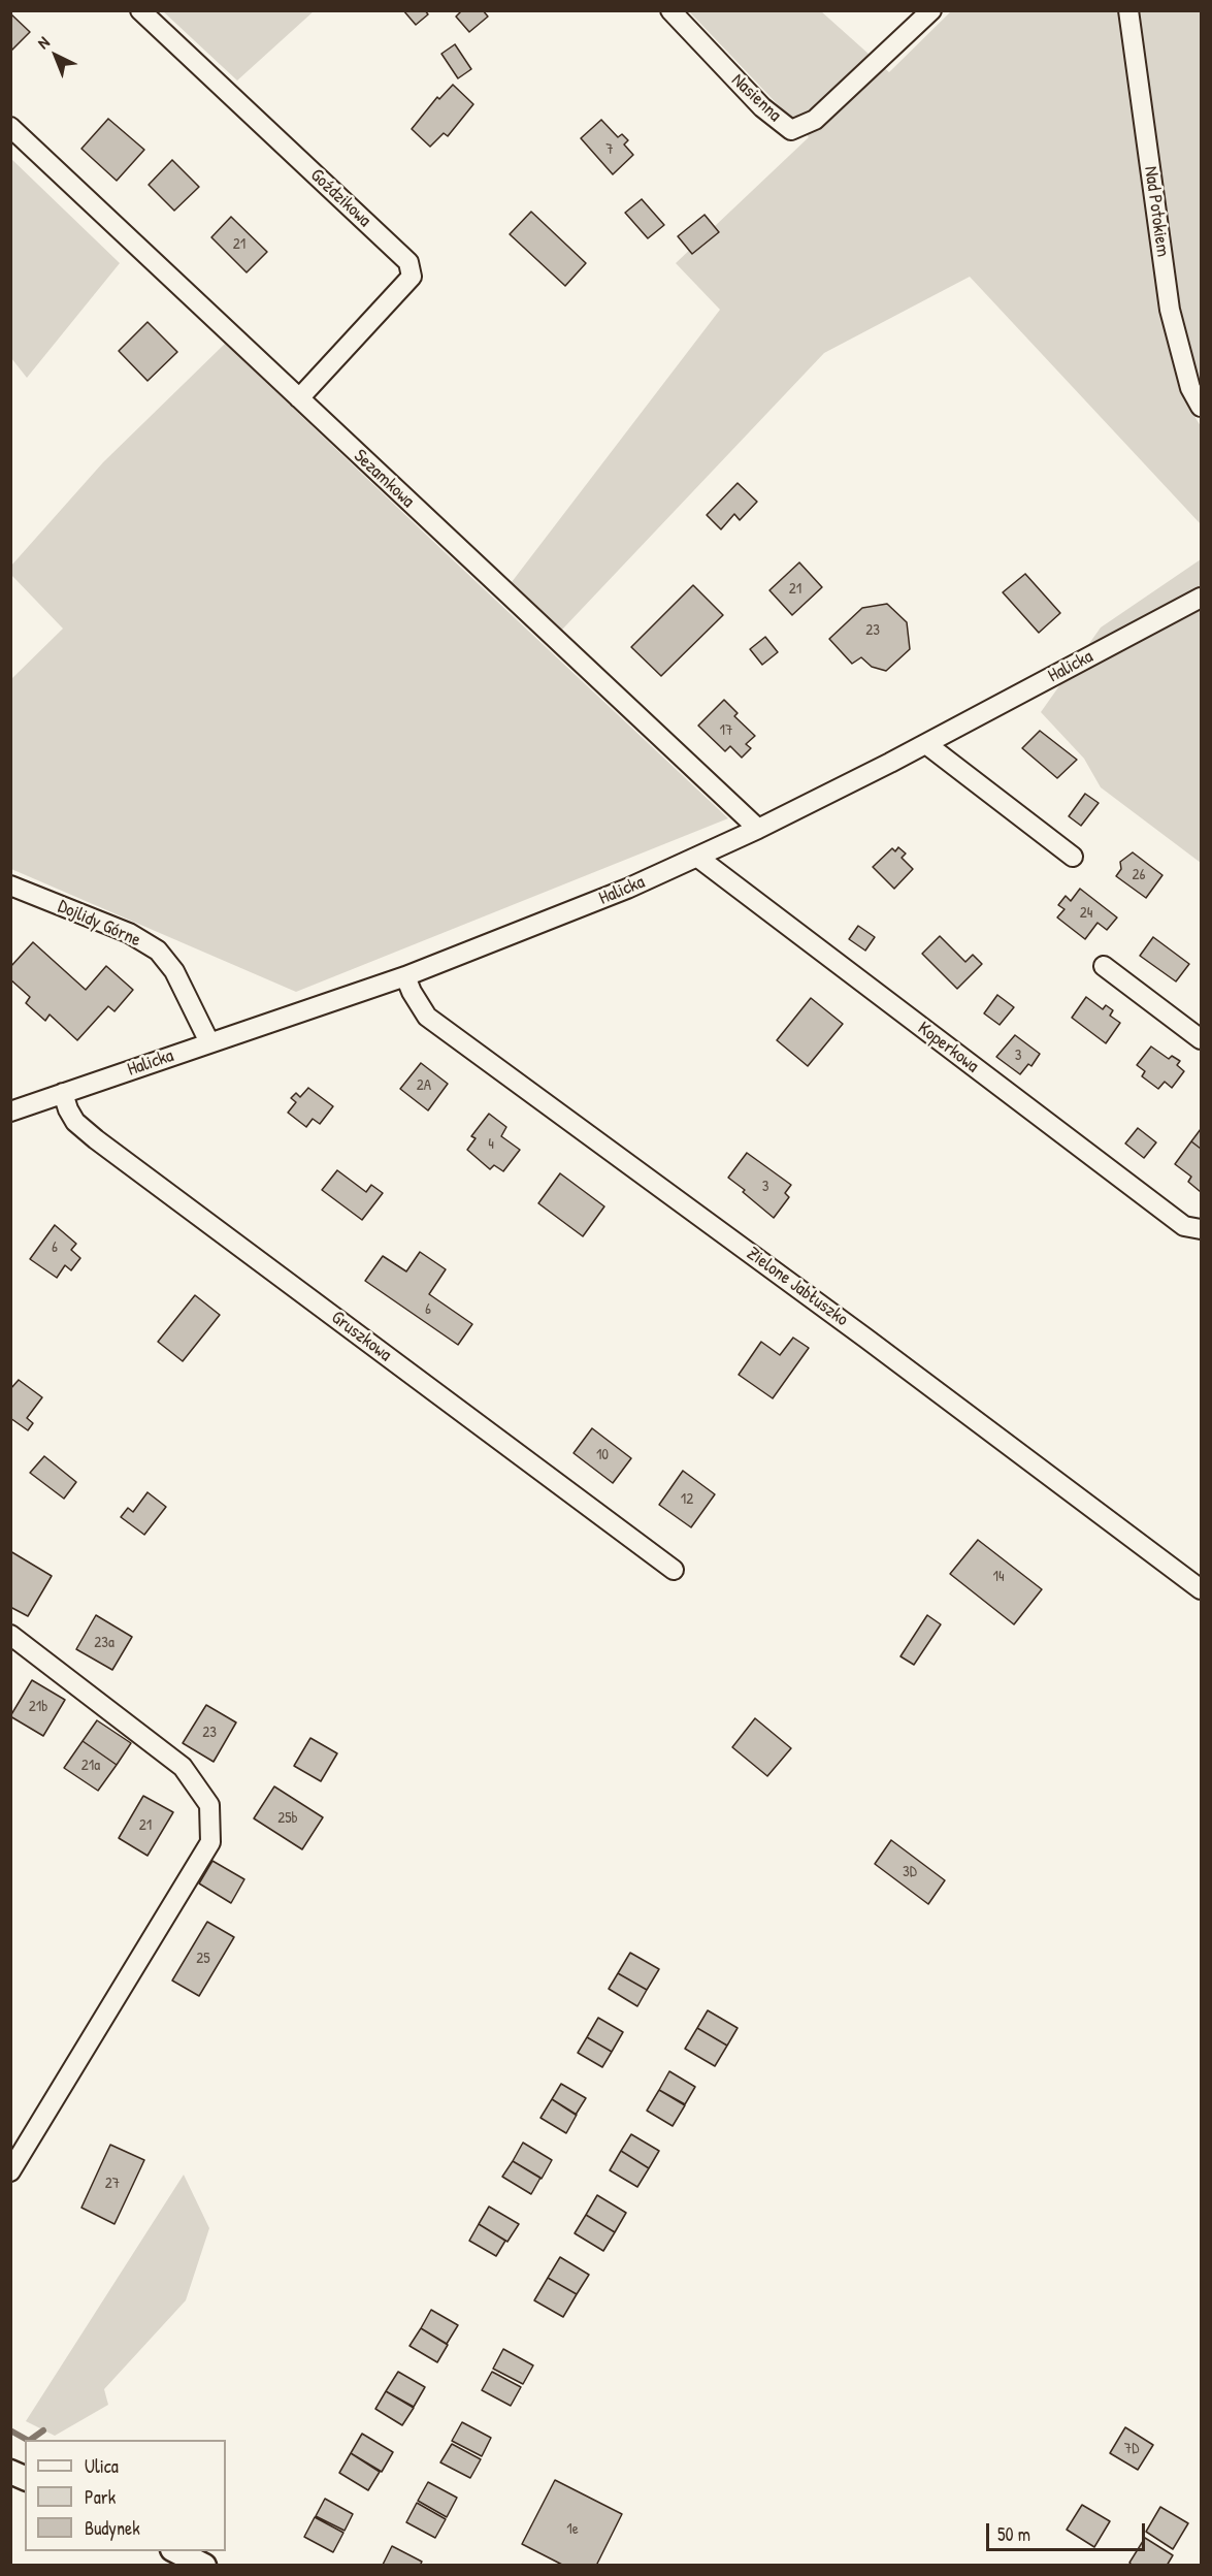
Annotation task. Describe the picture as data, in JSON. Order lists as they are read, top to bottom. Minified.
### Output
{"streets":{"street":["Nasienna","Goździkowa","Nad Potokiem","Sezamkowa","Halicka","Dojlidy Górne","Koperkowa","Zielone Jabłuszko","Gruszkowa"]},"crossings":[["Goździkowa","Sezamkowa"],["Sezamkowa","Halicka"],["Halicka","Dojlidy Górne"],["Halicka","Koperkowa"],["Halicka","Zielone Jabłuszko"],["Halicka","Gruszkowa"]],"house_numbers":["7","21","21","23","17","26","24","3","2A","4","3","6","6","10","12","14","23a","21b","23","21a","25b","21","3D","25","27","7D","1e"],"legend":["Ulica","Park","Budynek"],"scale_bar":"50 m","north":"top left"}
